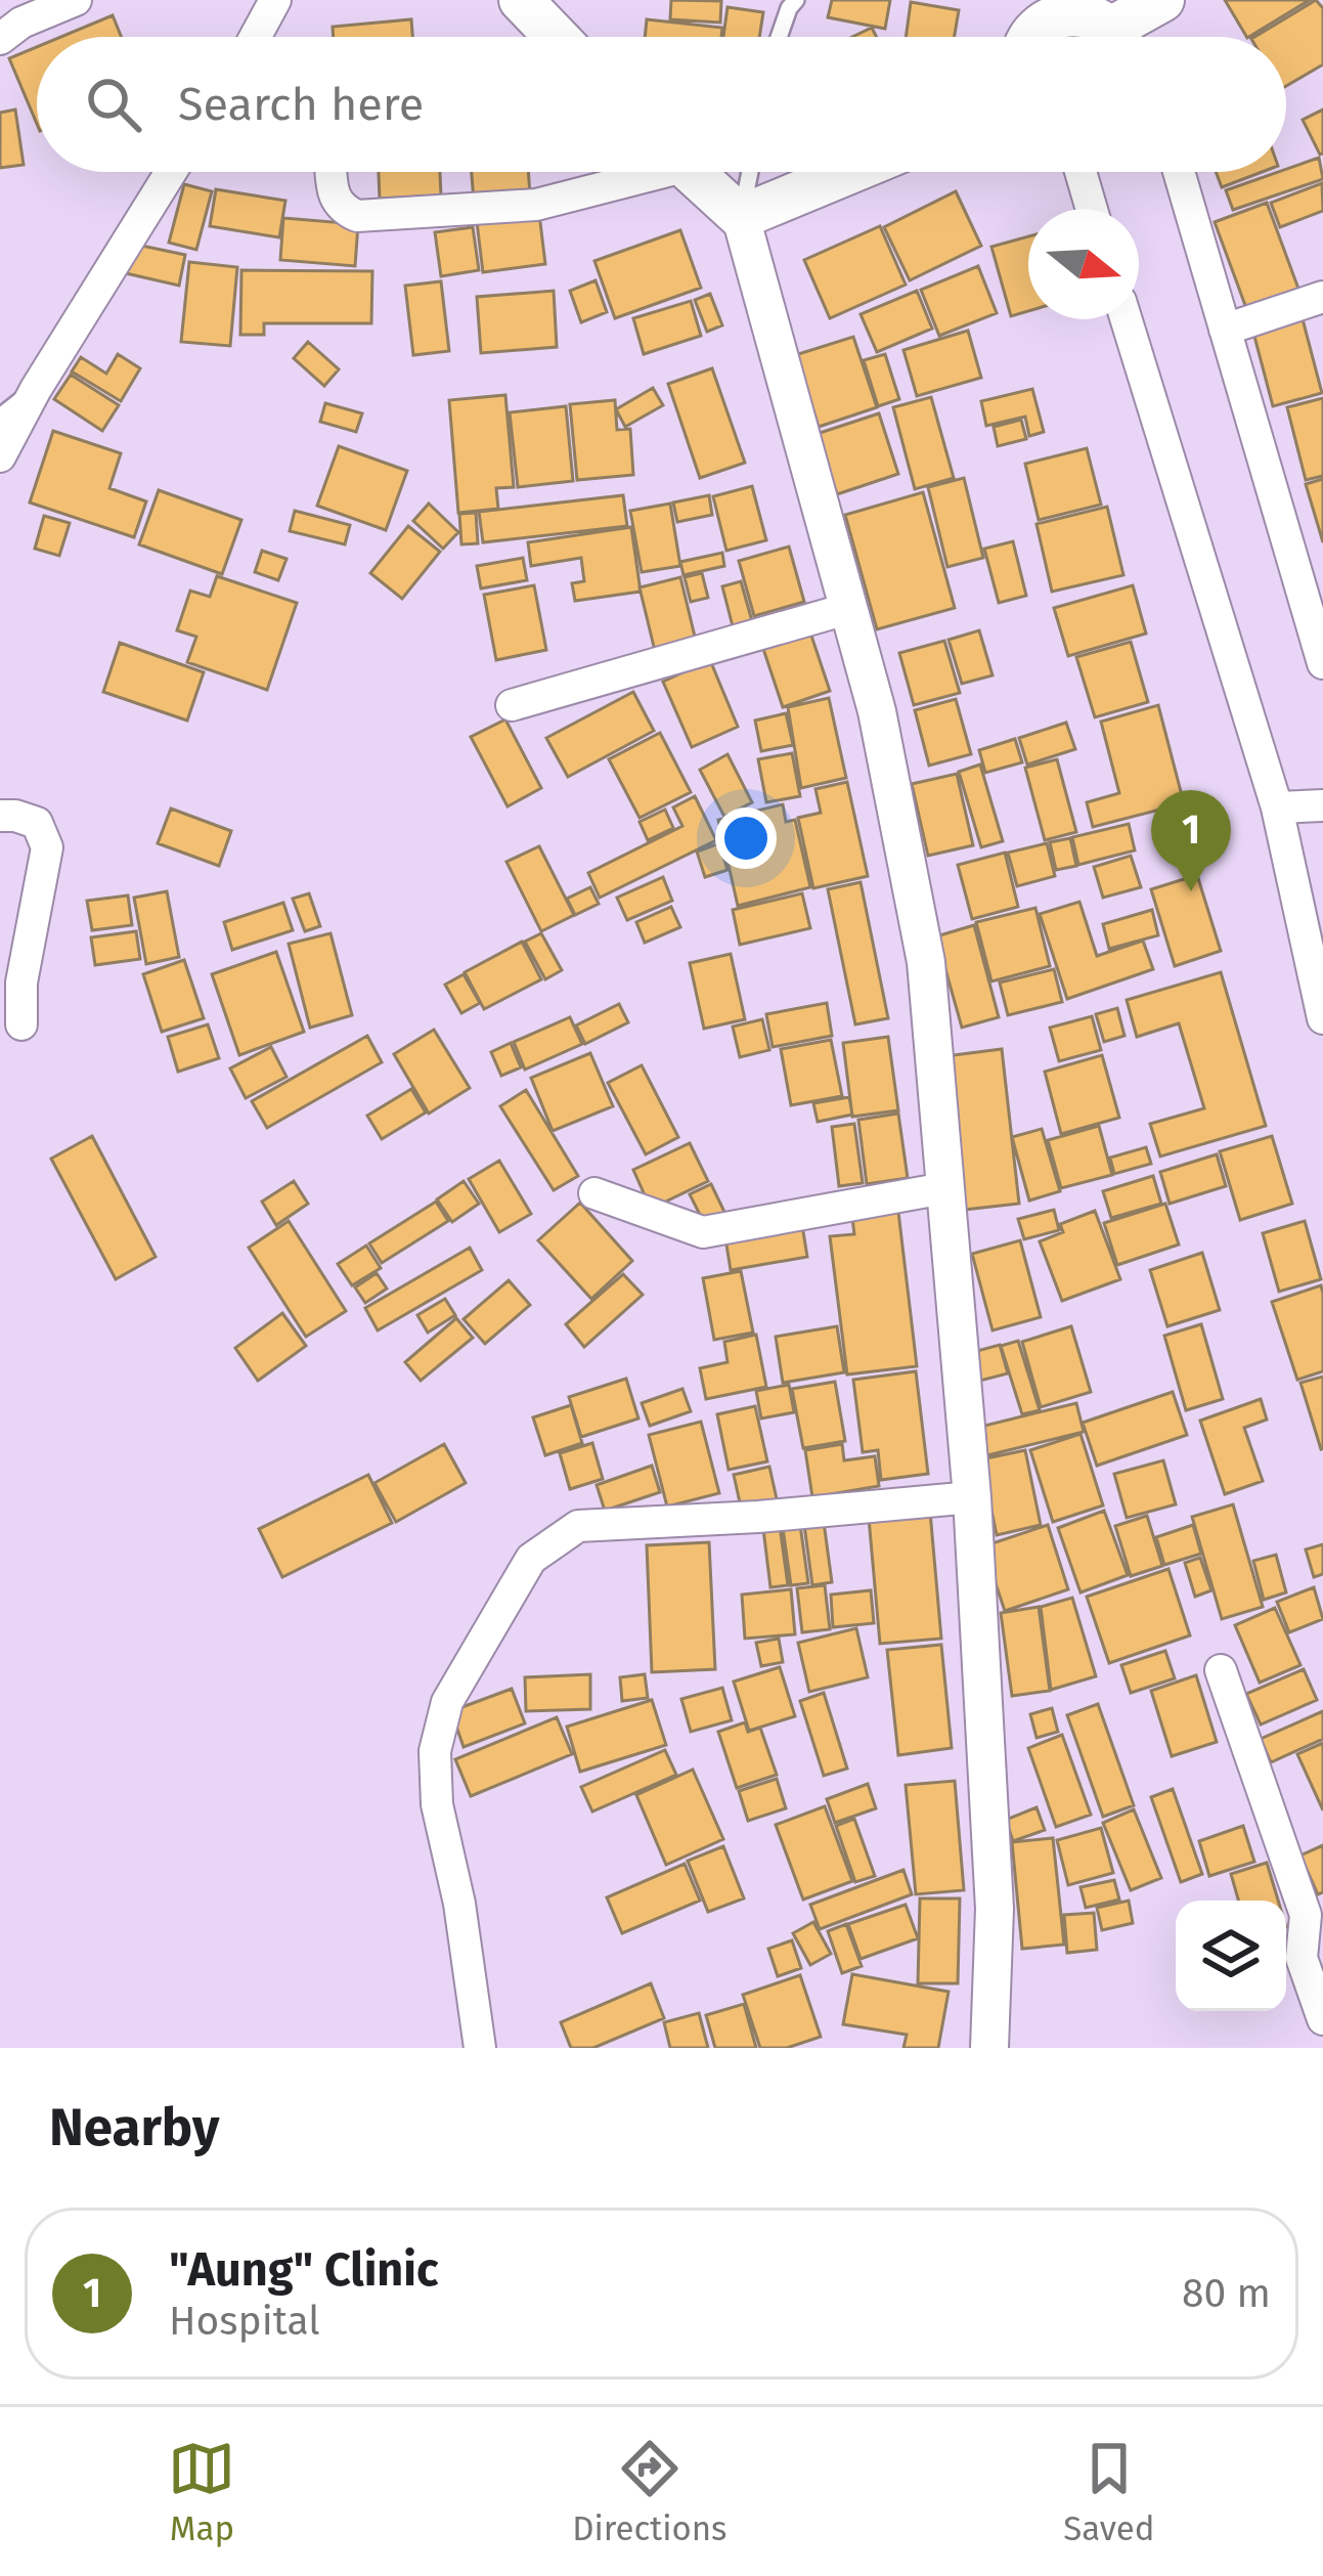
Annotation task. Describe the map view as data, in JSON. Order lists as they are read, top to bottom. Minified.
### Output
{"north":"right","page":{"search":"Search here","pins":"1","heading":"Nearby","list":[{"mark":"1","name":"\"Aung\" Clinic","note":"Hospital","value":"80 m"}],"nav":["Map","Directions","Saved"]}}
